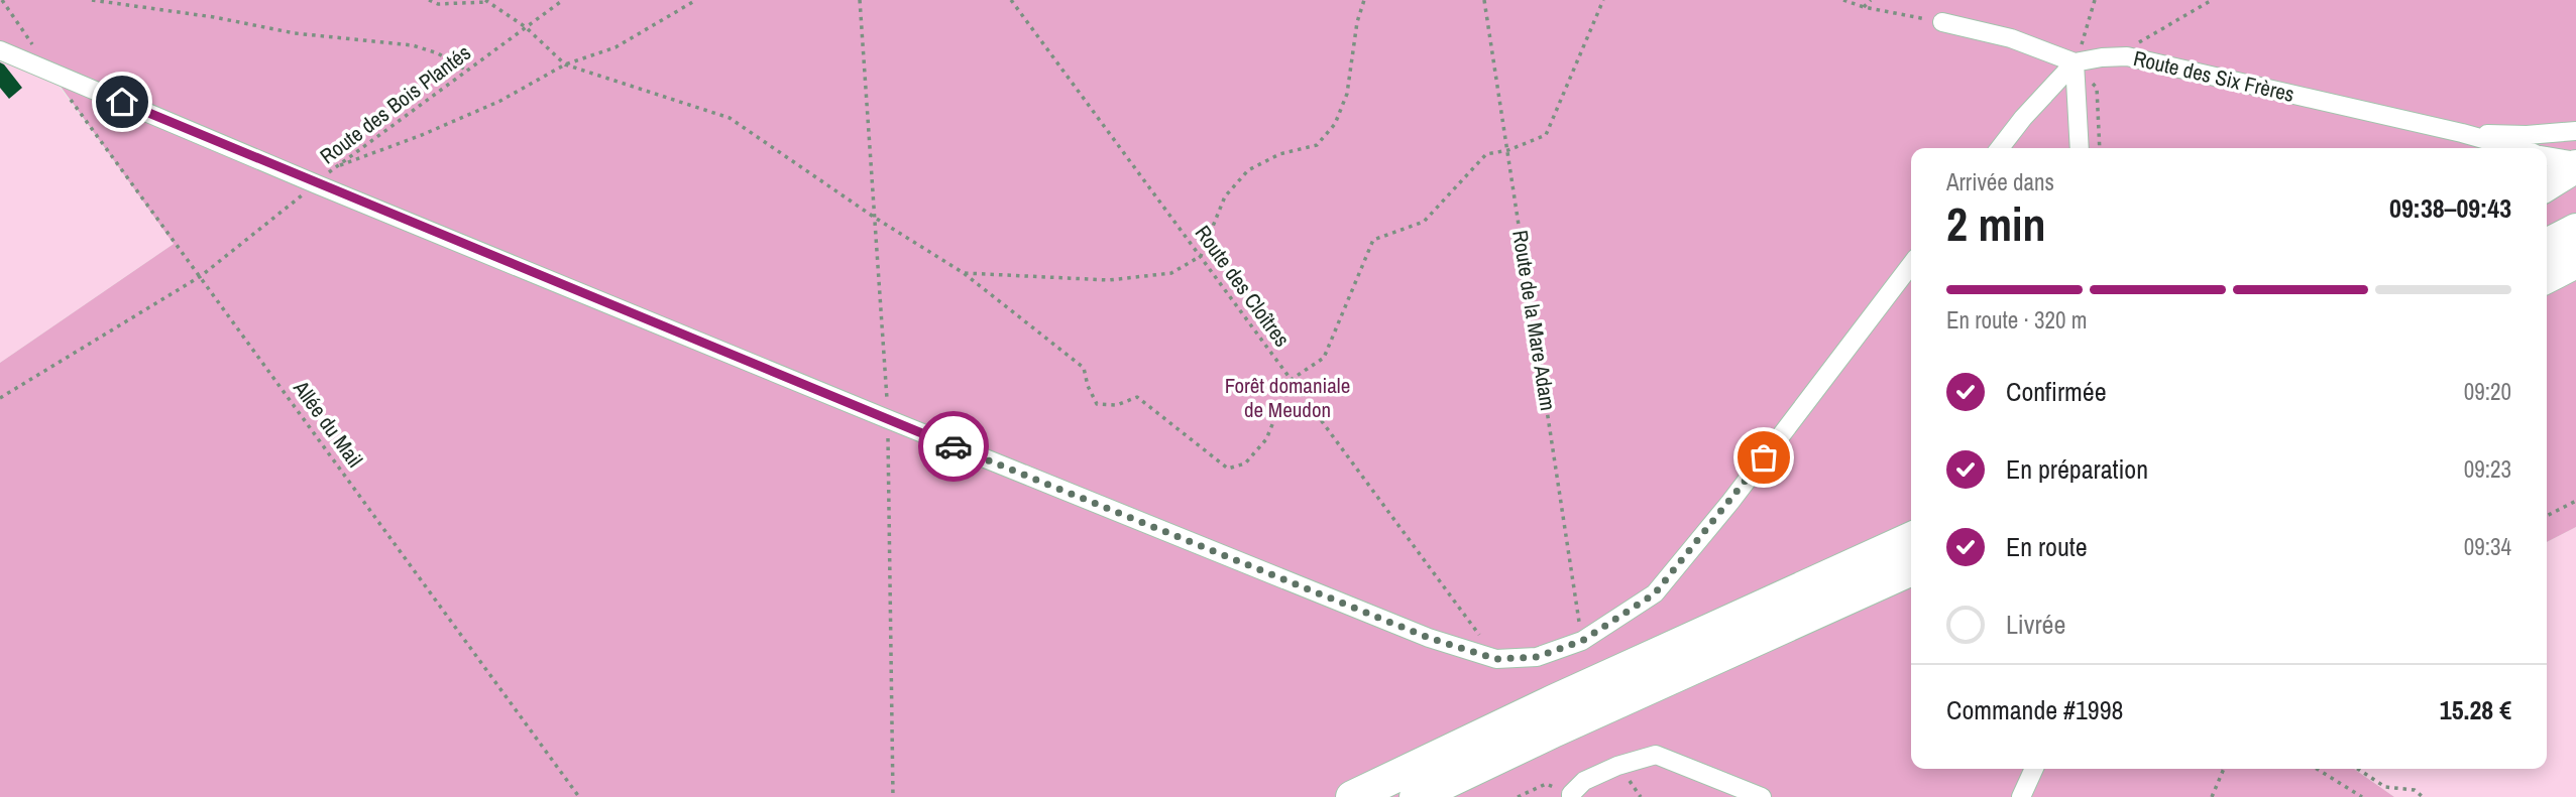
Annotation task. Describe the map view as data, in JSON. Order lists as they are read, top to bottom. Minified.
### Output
{"streets":{"street":["Route des Six Frères"],"path":["Route des Bois Plantés","Route des Cloîtres","Route de la Mare Adam","Allée du Mail"]},"crossings":[["Route des Bois Plantés","Allée du Mail"]],"parks":["Forêt domaniale de Meudon"],"page":{"heading":["2 min","Arrivée dans","09:38–09:43"],"panel":["Commande #1998","15.28 €"],"bar":"En route · 320 m","list":[["Confirmée","09:20"],["En préparation","09:23"],["En route","09:34"],"Livrée"]}}
